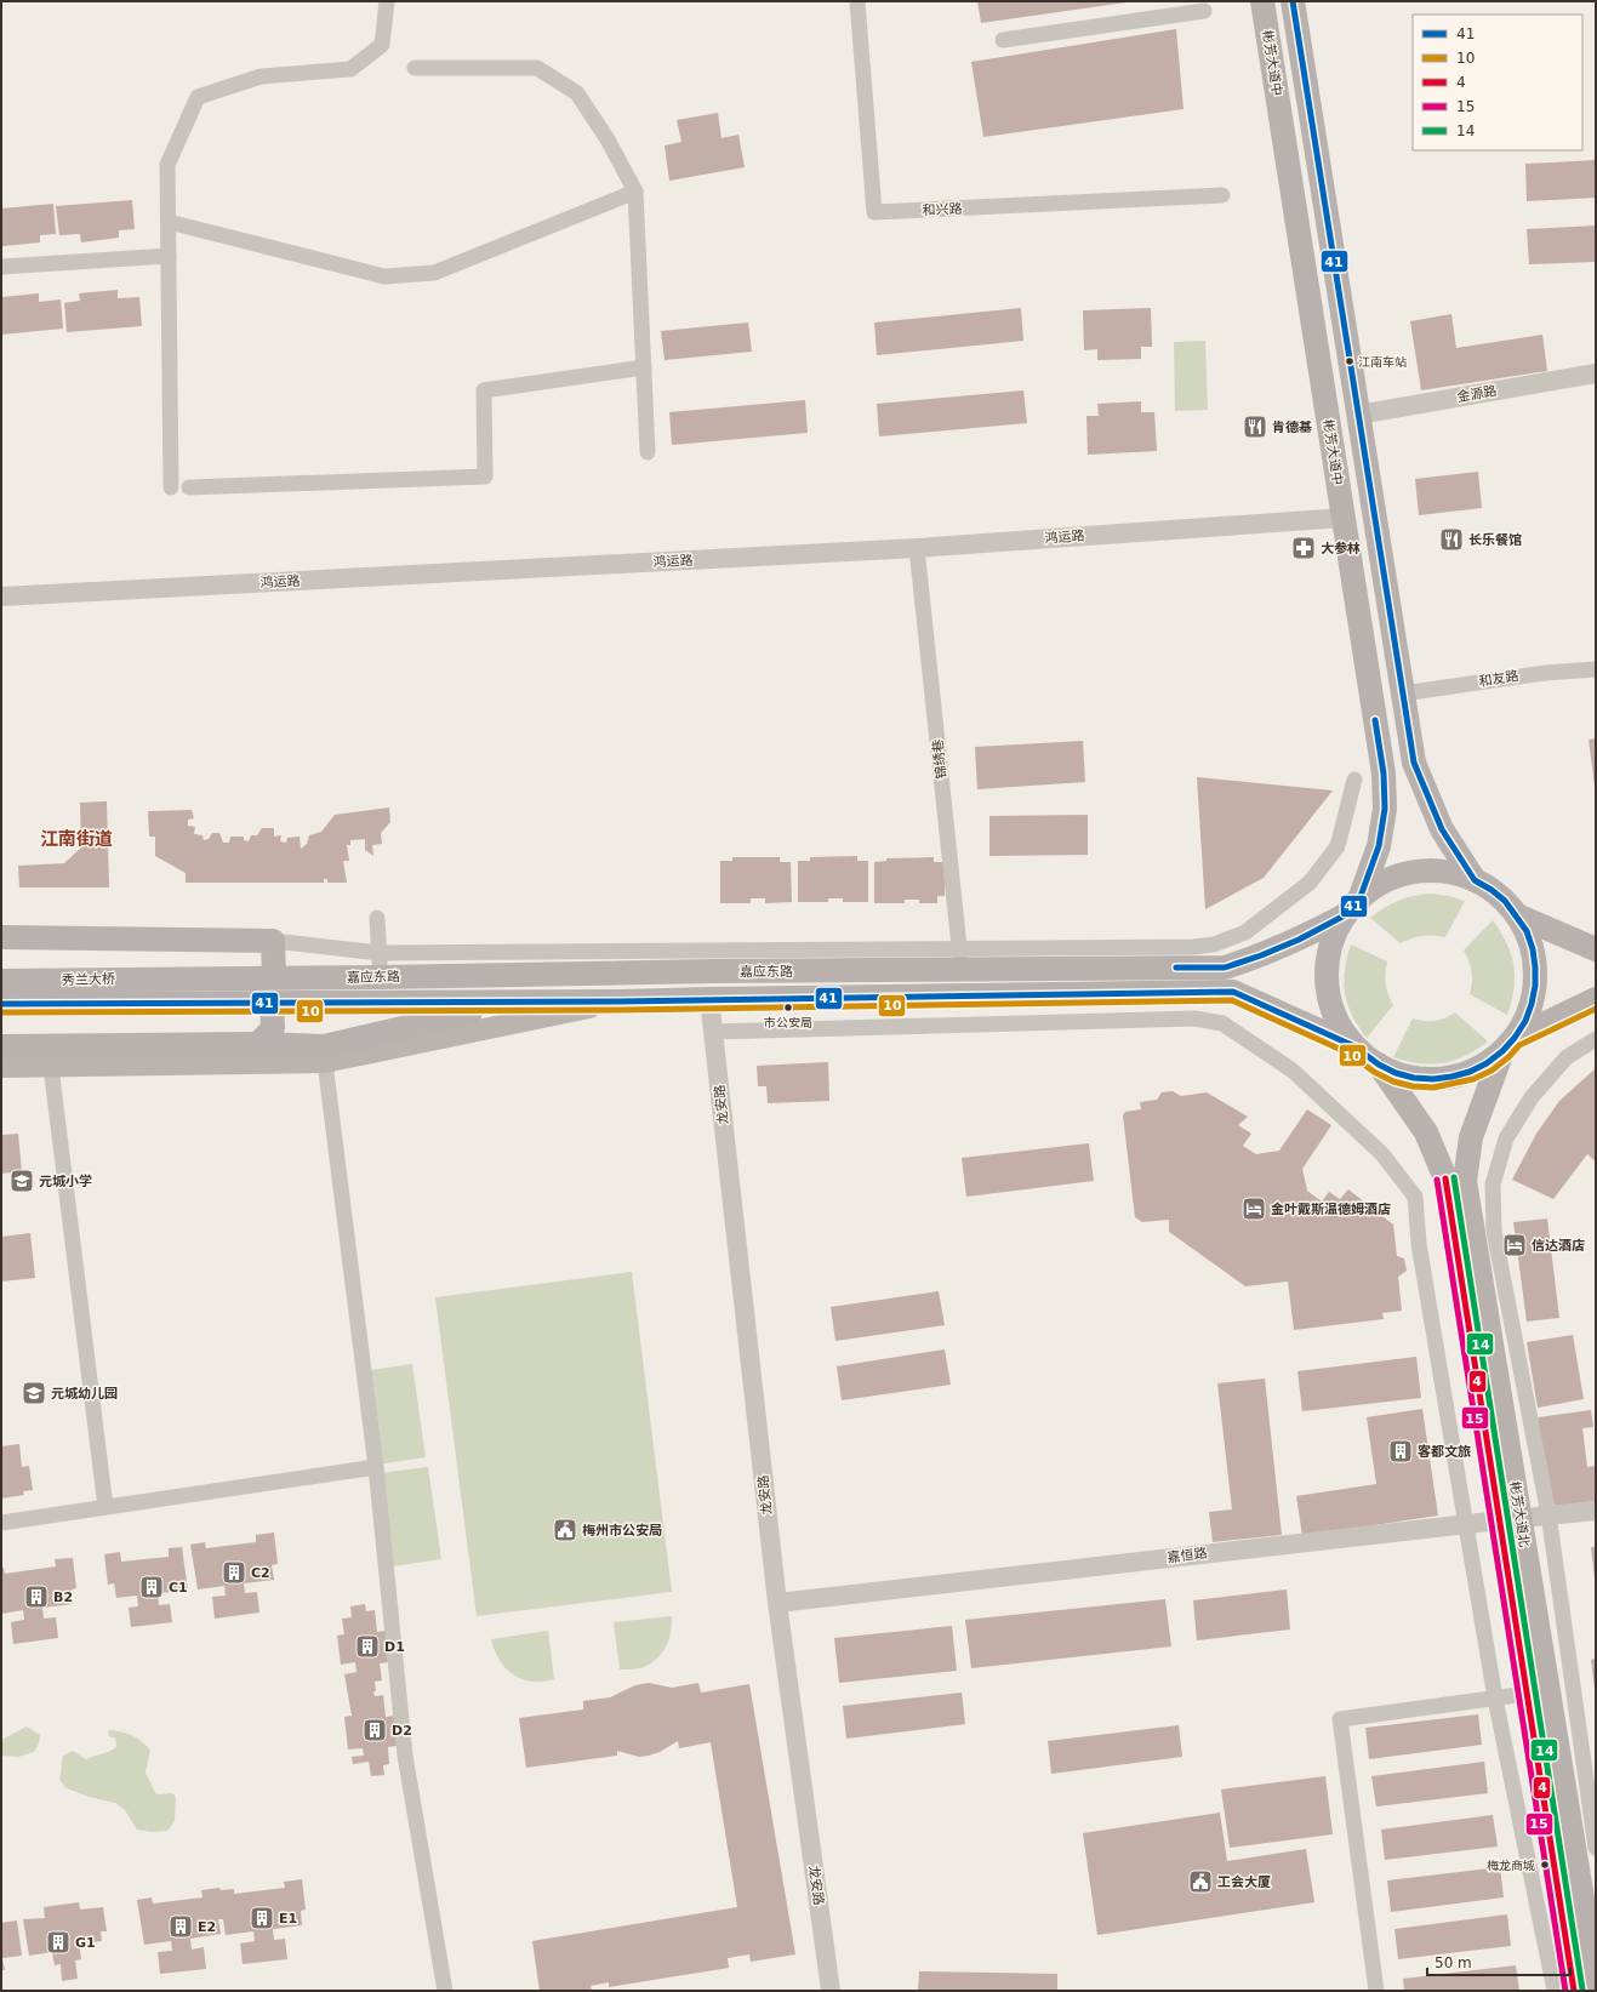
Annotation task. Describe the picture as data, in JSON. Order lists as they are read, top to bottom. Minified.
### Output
{"streets":{"main road":["彬芳大道中","嘉应东路","秀兰大桥","彬芳大道北"],"street":["和兴路","金源路","鸿运路","和友路","锦绣巷","龙安路","嘉恒路"]},"crossings":[["彬芳大道中","鸿运路"],["彬芳大道中","嘉应东路"],["鸿运路","锦绣巷"],["锦绣巷","嘉应东路"],["嘉应东路","秀兰大桥"],["嘉应东路","龙安路"],["龙安路","嘉恒路"],["彬芳大道北","嘉恒路"]],"districts":["江南街道"],"places":{"other":["江南车站","市公安局","梅龙商城"],"restaurant":["肯德基","长乐餐馆"],"pharmacy":["大参林"],"school or university":["元城小学","元城幼儿园"],"hotel":["金叶戴斯温德姆酒店","信达酒店"],"building":["客都文旅","C2","C1","B2","D1","D2","E1","E2","G1"],"public building":["梅州市公安局","工会大厦"]},"lines":["transit line 41","transit line 10","transit line 14","transit line 4","transit line 15"],"legend":["41","10","4","15","14"],"scale_bar":"50 m"}
